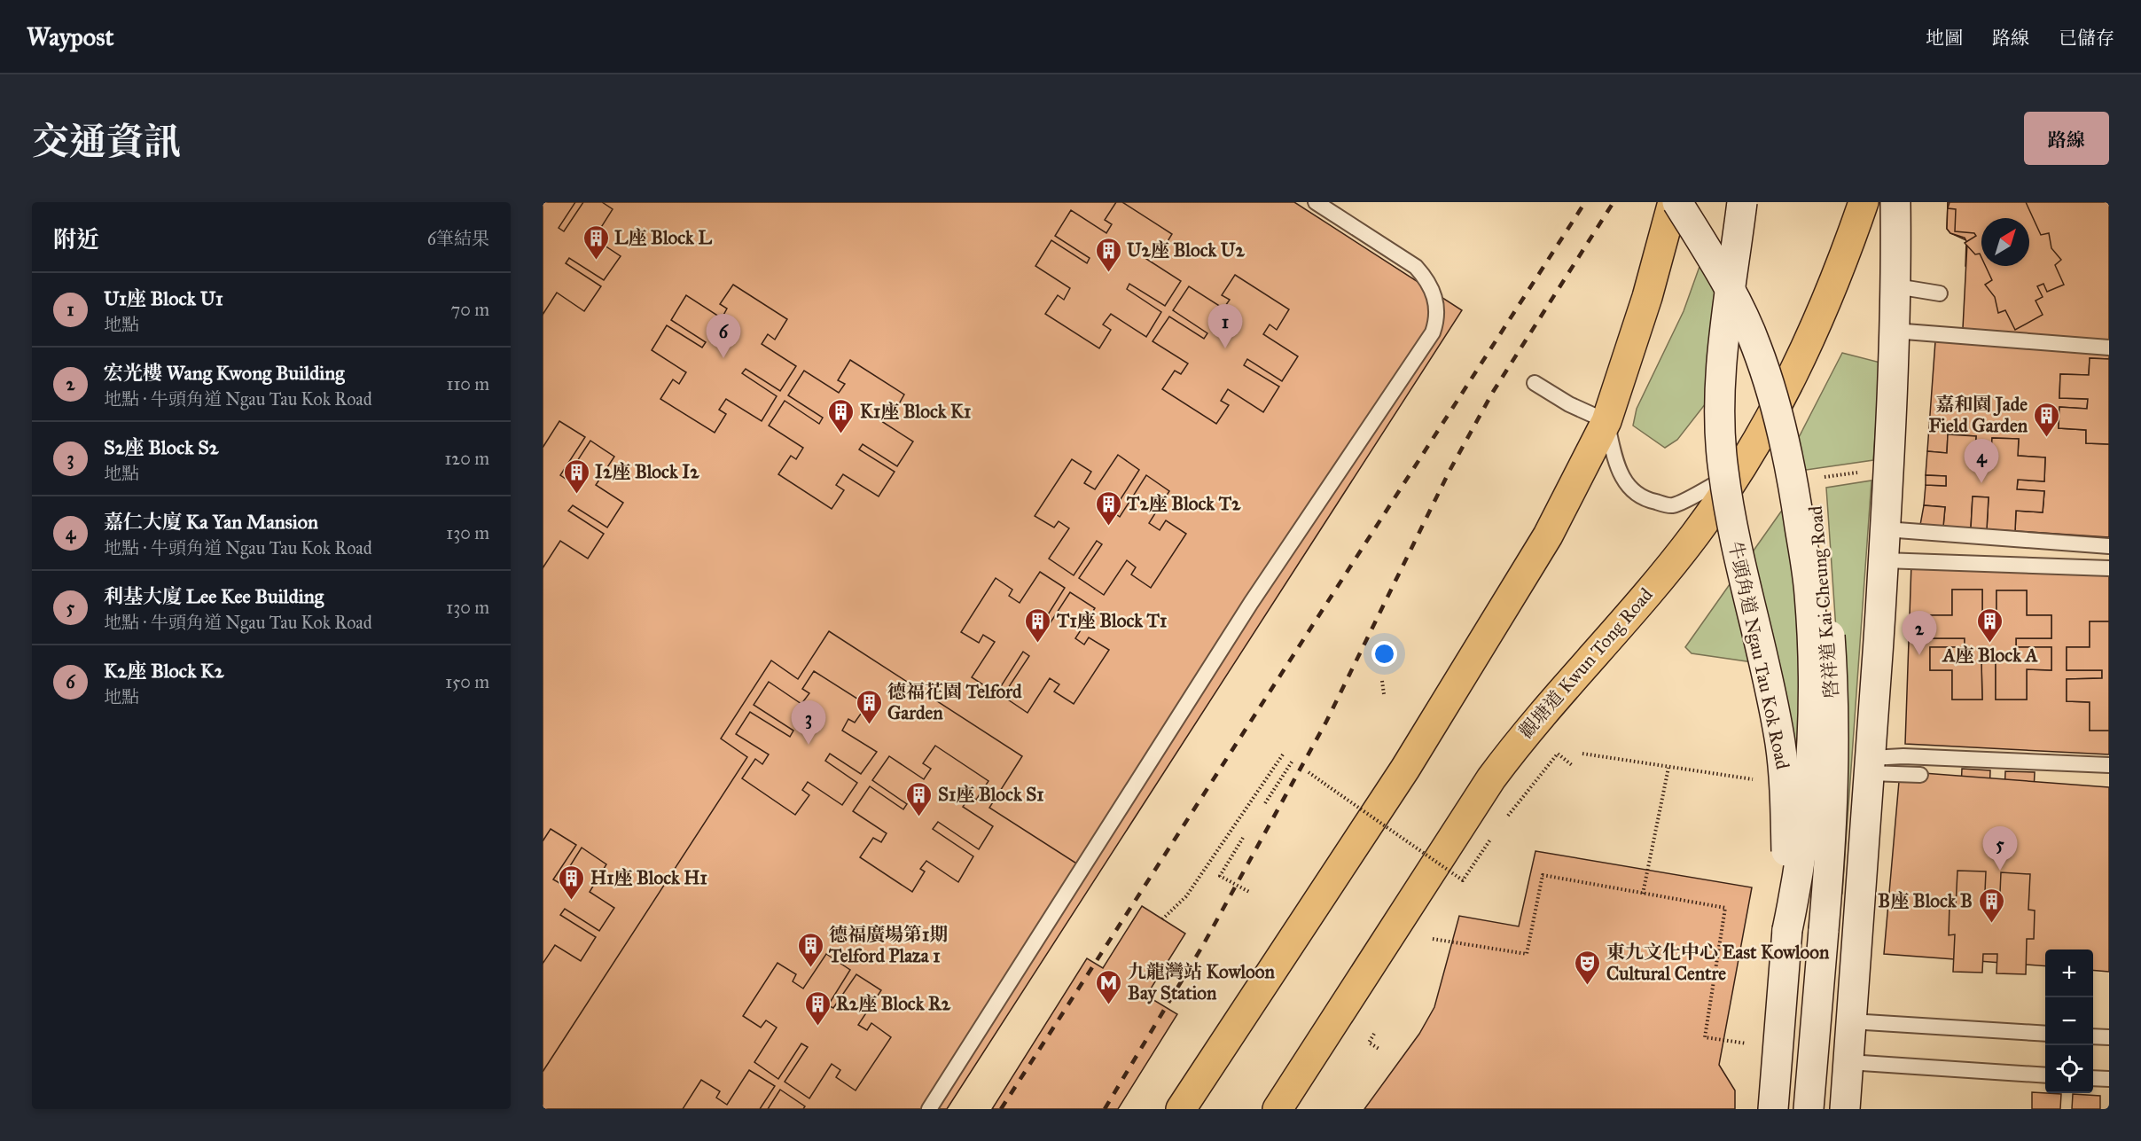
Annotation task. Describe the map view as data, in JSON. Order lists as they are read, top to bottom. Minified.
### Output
{"streets":{"highway":["觀塘道 Kwun Tong Road"],"main road":["啓祥道 Kai Cheung Road","牛頭角道 Ngau Tau Kok Road"]},"crossings":[["啓祥道 Kai Cheung Road","牛頭角道 Ngau Tau Kok Road"]],"places":{"building":["L座 Block L","U2座 Block U2","K1座 Block K1","嘉和園 Jade Field Garden","I2座 Block I2","T2座 Block T2","T1座 Block T1","A座 Block A","德福花園 Telford Garden","S1座 Block S1","H1座 Block H1","B座 Block B","德福廣場第1期 Telford Plaza 1","R2座 Block R2"],"theatre":["東九文化中心 East Kowloon Cultural Centre"],"metro station":["九龍灣站 Kowloon Bay Station"]},"north":"top right","page":{"header":"Waypost","nav":["地圖","路線","已儲存"],"title":"交通資訊","buttons":"路線","heading":["附近","6筆結果"],"list":[{"mark":"1","name":"U1座 Block U1","note":"地點","value":"70 m"},{"mark":"2","name":"宏光樓 Wang Kwong Building","note":"地點 · 牛頭角道 Ngau Tau Kok Road","value":"110 m"},{"mark":"3","name":"S2座 Block S2","note":"地點","value":"120 m"},{"mark":"4","name":"嘉仁大廈 Ka Yan Mansion","note":"地點 · 牛頭角道 Ngau Tau Kok Road","value":"130 m"},{"mark":"5","name":"利基大廈 Lee Kee Building","note":"地點 · 牛頭角道 Ngau Tau Kok Road","value":"130 m"},{"mark":"6","name":"K2座 Block K2","note":"地點","value":"150 m"}],"pins":["1","6","4","2","3","5"],"map_buttons":["+","−"]}}
